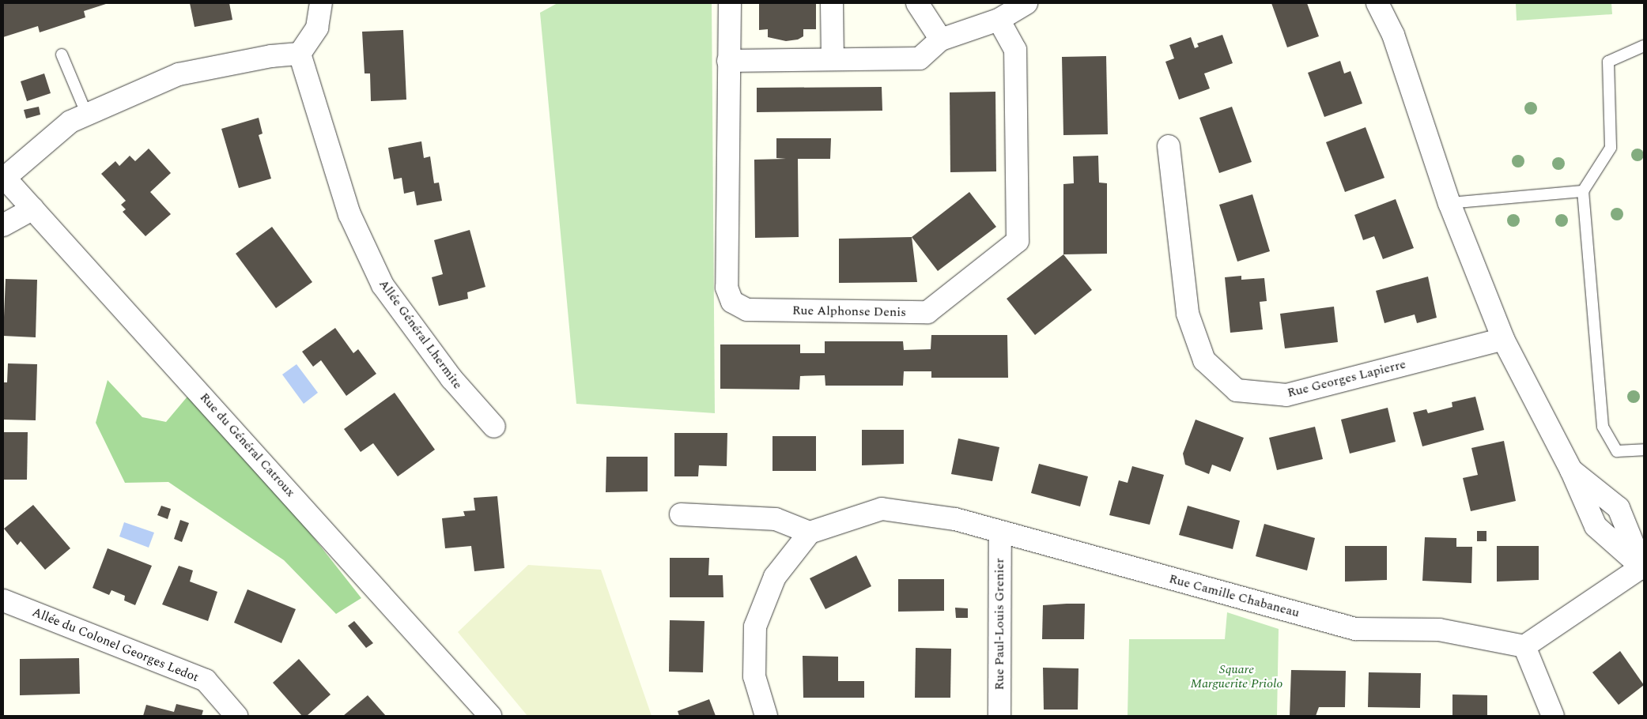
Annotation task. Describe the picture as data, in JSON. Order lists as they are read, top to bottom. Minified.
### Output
{"streets":{"street":["Rue Alphonse Denis","Allée Général Lhermite","Rue Georges Lapierre","Rue du Général Catroux","Rue Camille Chabaneau","Rue Paul-Louis Grenier","Allée du Colonel Georges Ledot"]},"crossings":[["Rue Camille Chabaneau","Rue Paul-Louis Grenier"]],"parks":["Square Marguerite Priolo"]}
